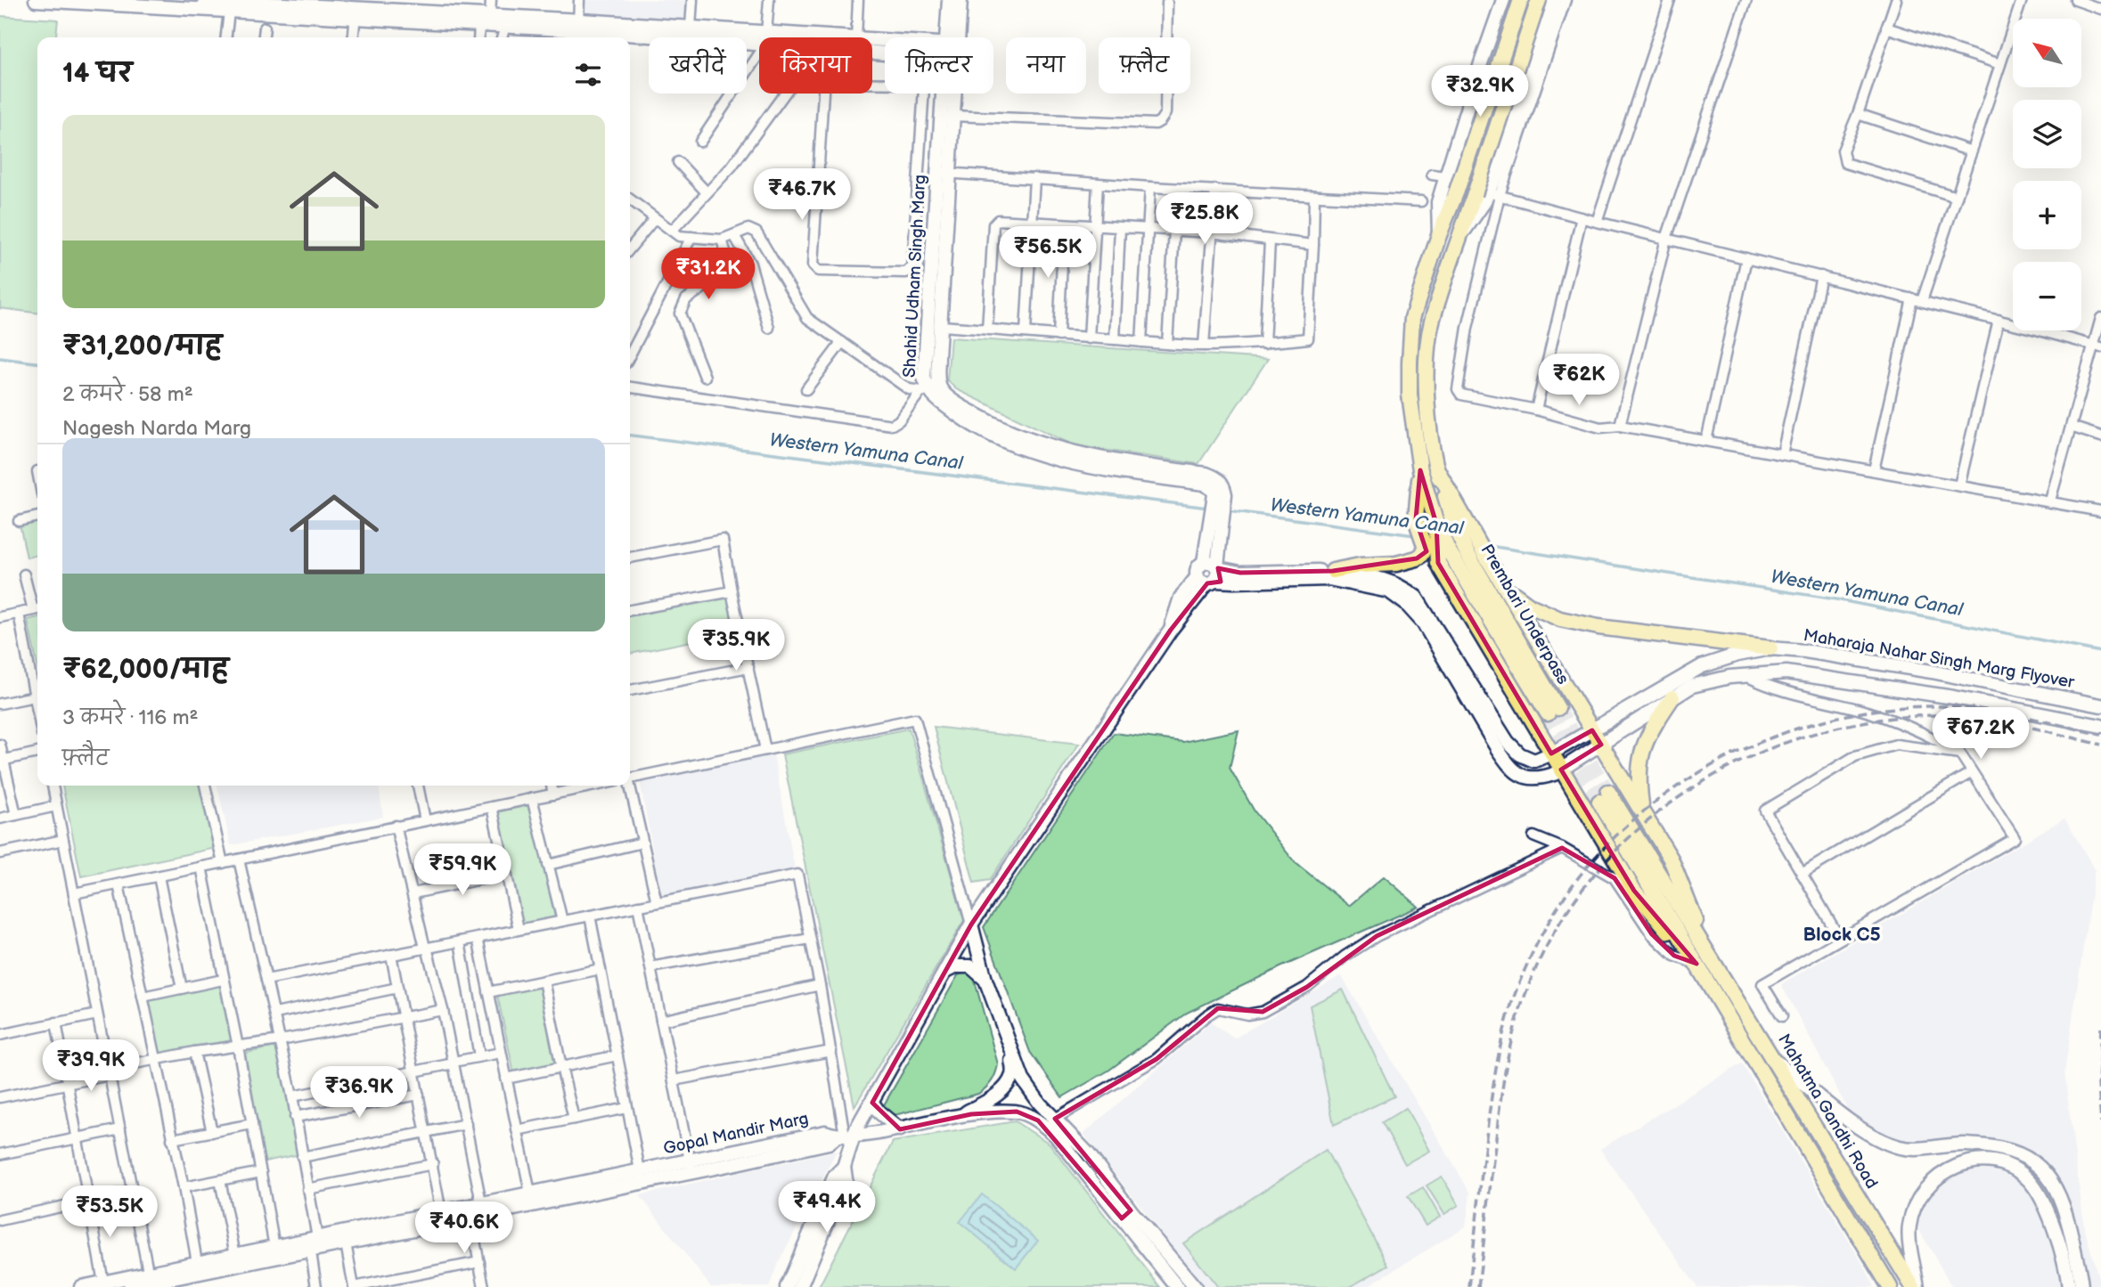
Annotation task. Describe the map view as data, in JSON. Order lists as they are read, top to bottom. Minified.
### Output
{"streets":{"main road":["Prembari Underpass","Mahatma Gandhi Road"],"street":["Shahid Udham Singh Marg","Maharaja Nahar Singh Marg Flyover","Gopal Mandir Marg"]},"districts":["Block C5"],"water":["Western Yamuna Canal"],"north":"top left","page":{"map_buttons":["+","−"],"chip":["खरीदें","किराया","फ़िल्टर","नया","फ़्लैट"],"heading":"14 घर","price":["₹32.9K","₹46.7K","₹25.8K","₹56.5K","₹31.2K","₹62K","₹35.9K","₹67.2K","₹59.9K","₹39.9K","₹36.9K","₹49.4K","₹53.5K","₹40.6K"],"list":[{"name":"₹31,200/माह","note":"2 कमरे · 58 m² · Nagesh Narda Marg"},{"name":"₹62,000/माह","note":"3 कमरे · 116 m² · फ़्लैट"}]}}
